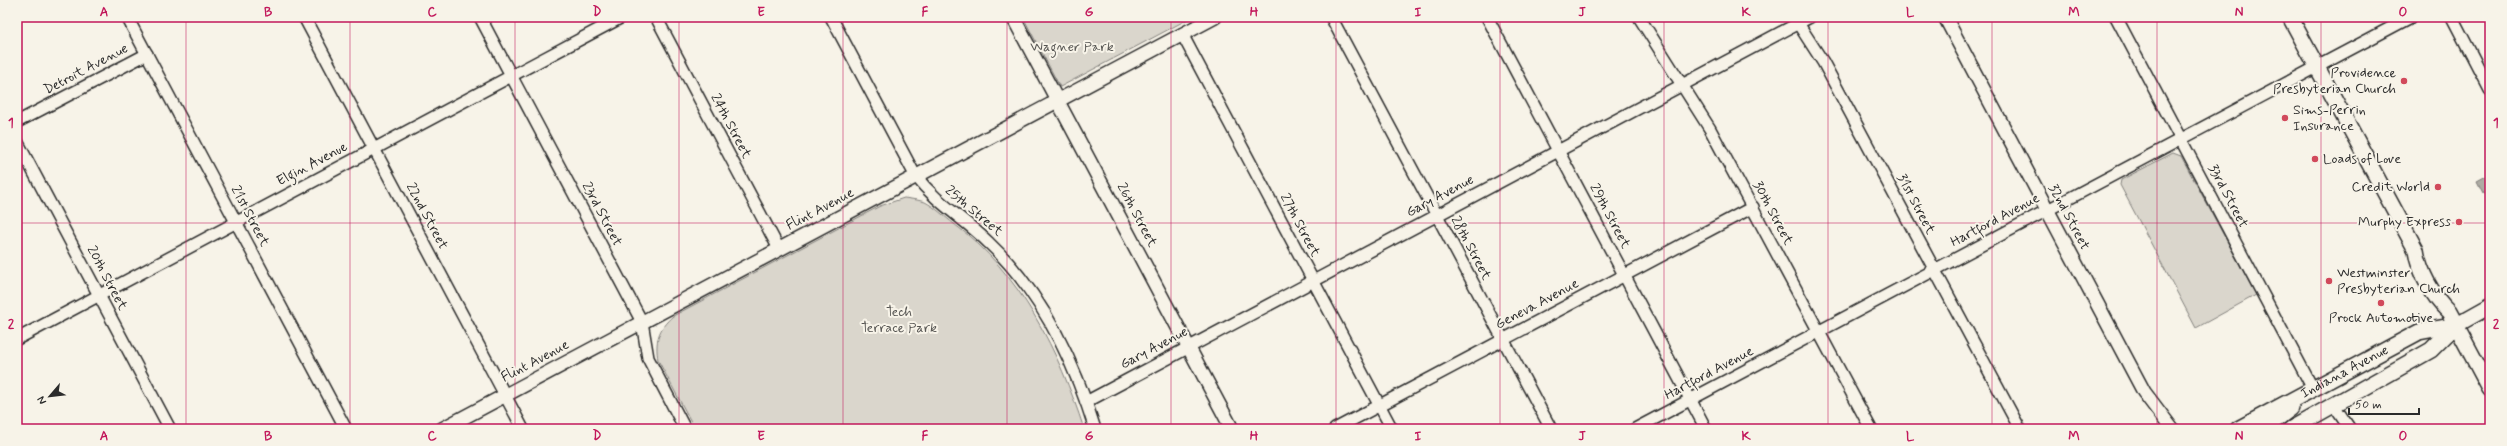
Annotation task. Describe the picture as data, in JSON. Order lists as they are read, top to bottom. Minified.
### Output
{"streets":{"main road":["Indiana Avenue"],"street":["Detroit Avenue","24th Street","Elgin Avenue","Gary Avenue","33rd Street","31st Street","Flint Avenue","25th Street","30th Street","23rd Street","26th Street","21st Street","22nd Street","29th Street","32nd Street","Hartford Avenue","27th Street","28th Street","20th Street","Geneva Avenue"]},"crossings":[["Detroit Avenue","21st Street"],["24th Street","Flint Avenue"],["Elgin Avenue","23rd Street"],["Elgin Avenue","21st Street"],["Elgin Avenue","22nd Street"],["Elgin Avenue","20th Street"],["Gary Avenue","31st Street"],["Gary Avenue","25th Street"],["Gary Avenue","30th Street"],["Gary Avenue","26th Street"],["Gary Avenue","29th Street"],["Gary Avenue","27th Street"],["Gary Avenue","28th Street"],["33rd Street","Hartford Avenue"],["33rd Street","Indiana Avenue"],["31st Street","Hartford Avenue"],["Flint Avenue","25th Street"],["Flint Avenue","23rd Street"],["Flint Avenue","26th Street"],["Flint Avenue","22nd Street"],["Flint Avenue","27th Street"],["30th Street","Hartford Avenue"],["30th Street","Geneva Avenue"],["29th Street","Hartford Avenue"],["29th Street","Geneva Avenue"],["32nd Street","Hartford Avenue"],["27th Street","Geneva Avenue"],["28th Street","Geneva Avenue"]],"parks":["Wagner Park","Tech Terrace Park"],"places":["Providence Presbyterian Church","Sims-Perrin Insurance","Loads of Love","Credit World","Murphy Express","Westminster Presbyterian Church","Prock Automotive"],"scale_bar":"50 m","north":"bottom left","grid":{"columns":["A","B","C","D","E","F","G","H","I","J","K","L","M","N","O"],"rows":["1","2"]}}
